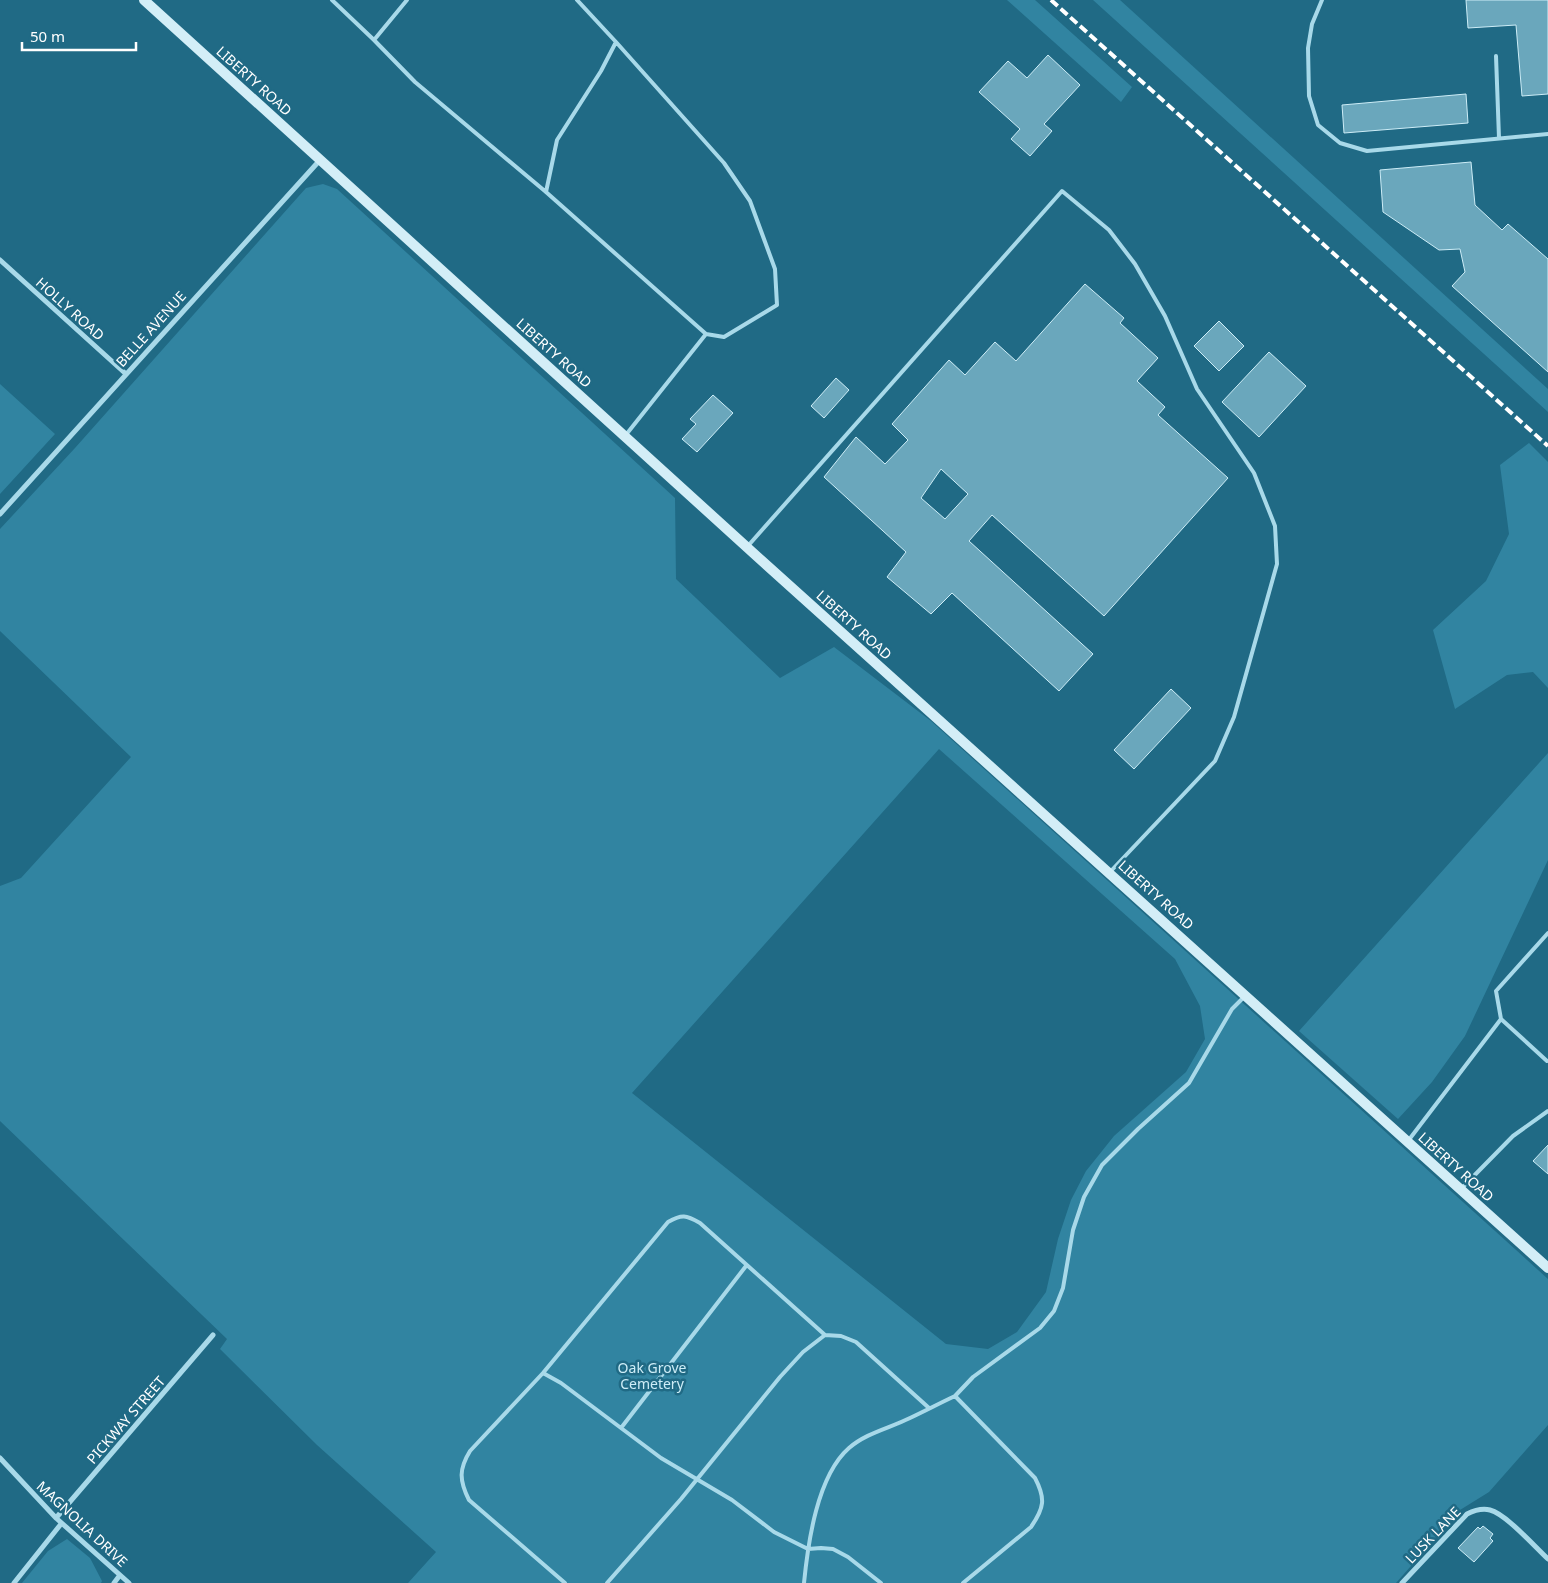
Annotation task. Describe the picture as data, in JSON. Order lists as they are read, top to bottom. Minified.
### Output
{"streets":{"street":["LIBERTY ROAD","HOLLY ROAD","BELLE AVENUE","PICKWAY STREET","MAGNOLIA DRIVE","LUSK LANE"]},"crossings":[["LIBERTY ROAD","BELLE AVENUE"],["HOLLY ROAD","BELLE AVENUE"],["PICKWAY STREET","MAGNOLIA DRIVE"]],"parks":["Oak Grove Cemetery"],"scale_bar":"50 m"}
